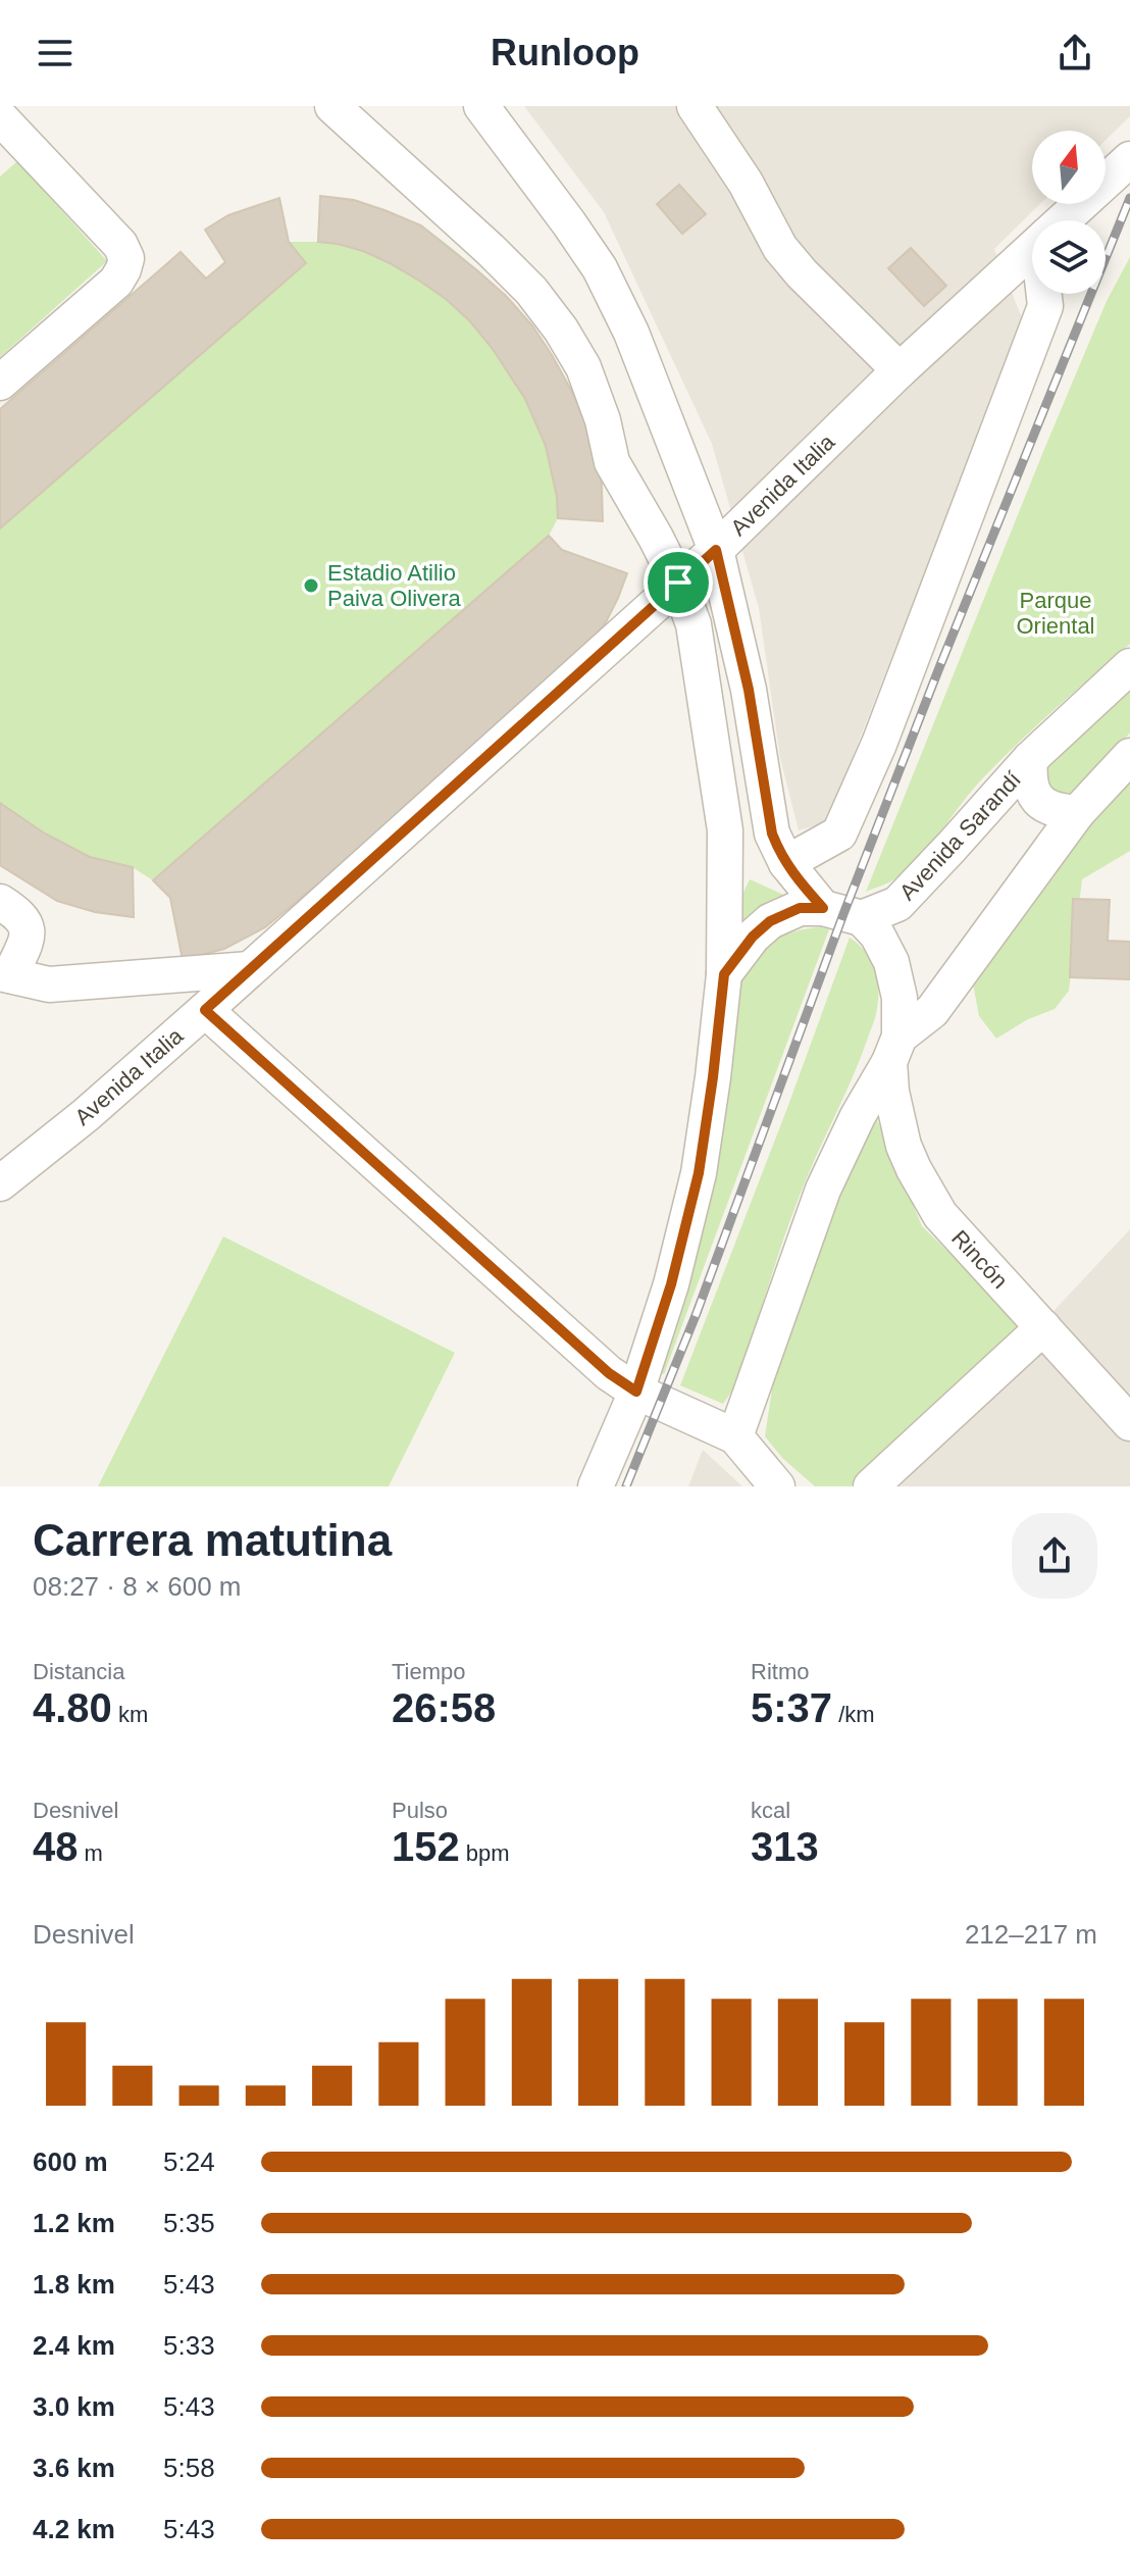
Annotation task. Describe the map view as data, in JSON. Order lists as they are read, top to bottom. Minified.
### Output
{"streets":{"street":["Avenida Italia","Avenida Sarandí","Rincón"]},"crossings":[["Avenida Sarandí","Rincón"]],"parks":["Parque Oriental"],"places":["Estadio Atilio Paiva Olivera"],"north":"top","page":{"header":"Runloop","heading":["Carrera matutina","08:27 · 8 × 600 m"],"stats":[["Distancia","4.80 km"],["Tiempo","26:58"],["Ritmo","5:37 /km"],["Desnivel","48 m"],["Pulso","152 bpm"],["kcal","313"]],"chart":["Desnivel","212–217 m"],"list":[{"name":"600 m","note":"5:24"},{"name":"1.2 km","note":"5:35"},{"name":"1.8 km","note":"5:43"},{"name":"2.4 km","note":"5:33"},{"name":"3.0 km","note":"5:43"},{"name":"3.6 km","note":"5:58"},{"name":"4.2 km","note":"5:43"}]}}
